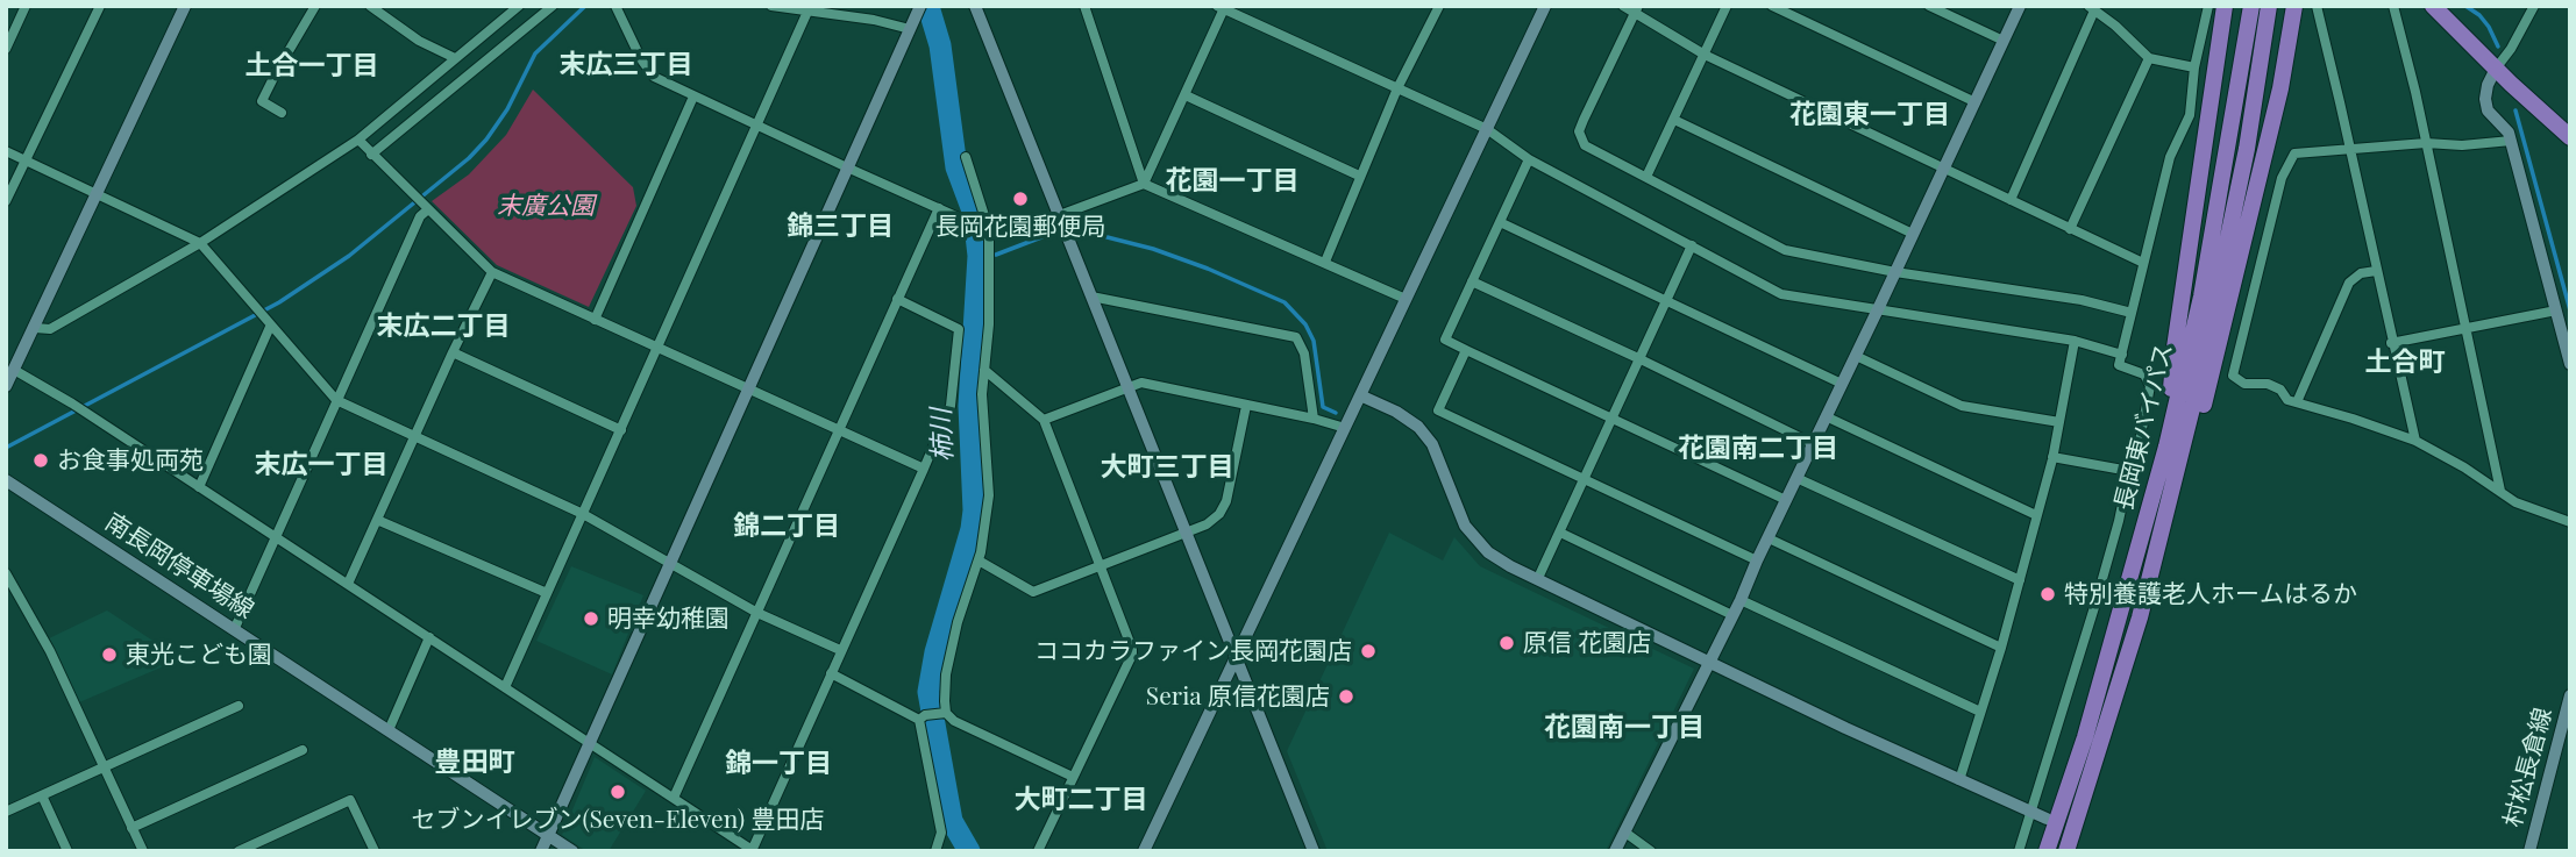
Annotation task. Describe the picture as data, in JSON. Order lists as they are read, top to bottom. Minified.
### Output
{"streets":{"highway":["長岡東バイパス"],"street":["南長岡停車場線","村松長倉線"]},"districts":["末広三丁目","土合一丁目","花園東一丁目","花園一丁目","錦三丁目","末広二丁目","土合町","花園南二丁目","末広一丁目","大町三丁目","錦二丁目","花園南一丁目","豊田町","錦一丁目","大町二丁目"],"water":["柿川"],"parks":["末廣公園"],"places":["長岡花園郵便局","お食事処両苑","特別養護老人ホームはるか","明幸幼稚園","原信 花園店","ココカラファイン長岡花園店","東光こども園","Seria 原信花園店","セブンイレブン(Seven-Eleven) 豊田店"]}
